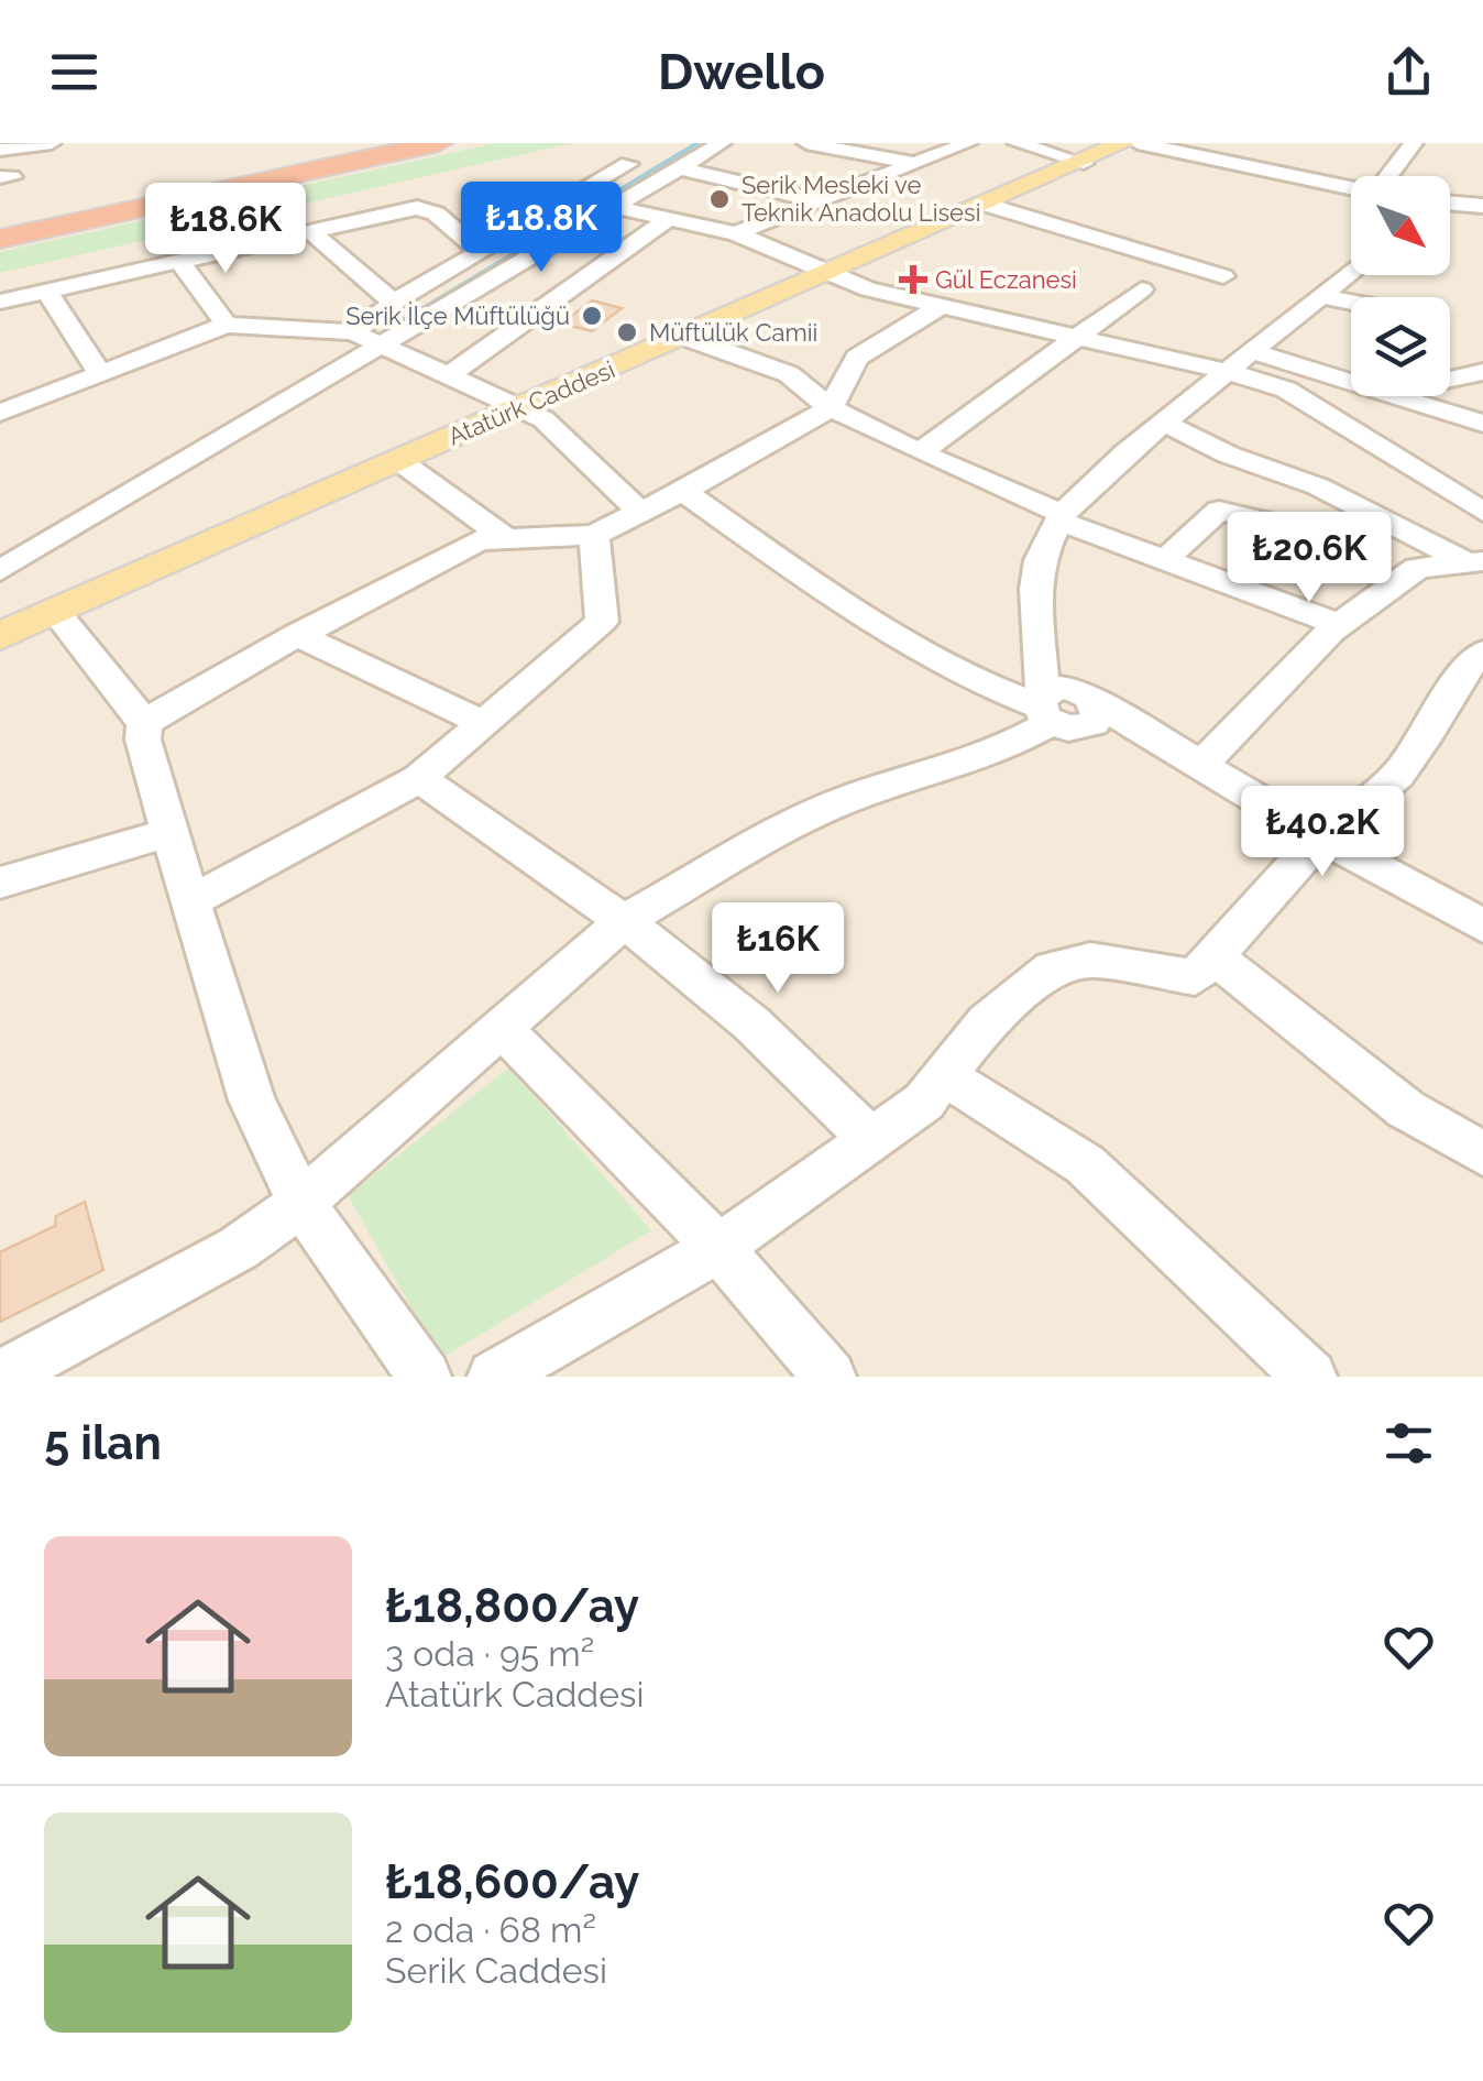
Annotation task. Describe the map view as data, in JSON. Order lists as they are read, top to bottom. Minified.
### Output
{"streets":{"main road":["Atatürk Caddesi"]},"places":{"other":["Serik Mesleki ve Teknik Anadolu Lisesi","Serik İlçe Müftülüğü","Müftülük Camii"],"health":["Gül Eczanesi"]},"north":"bottom right","page":{"header":"Dwello","price":["₺18.8K","₺18.6K","₺20.6K","₺40.2K","₺16K"],"heading":"5 ilan","list":[{"name":"₺18,800/ay","note":"3 oda · 95 m² · Atatürk Caddesi"},{"name":"₺18,600/ay","note":"2 oda · 68 m² · Serik Caddesi"}]}}
